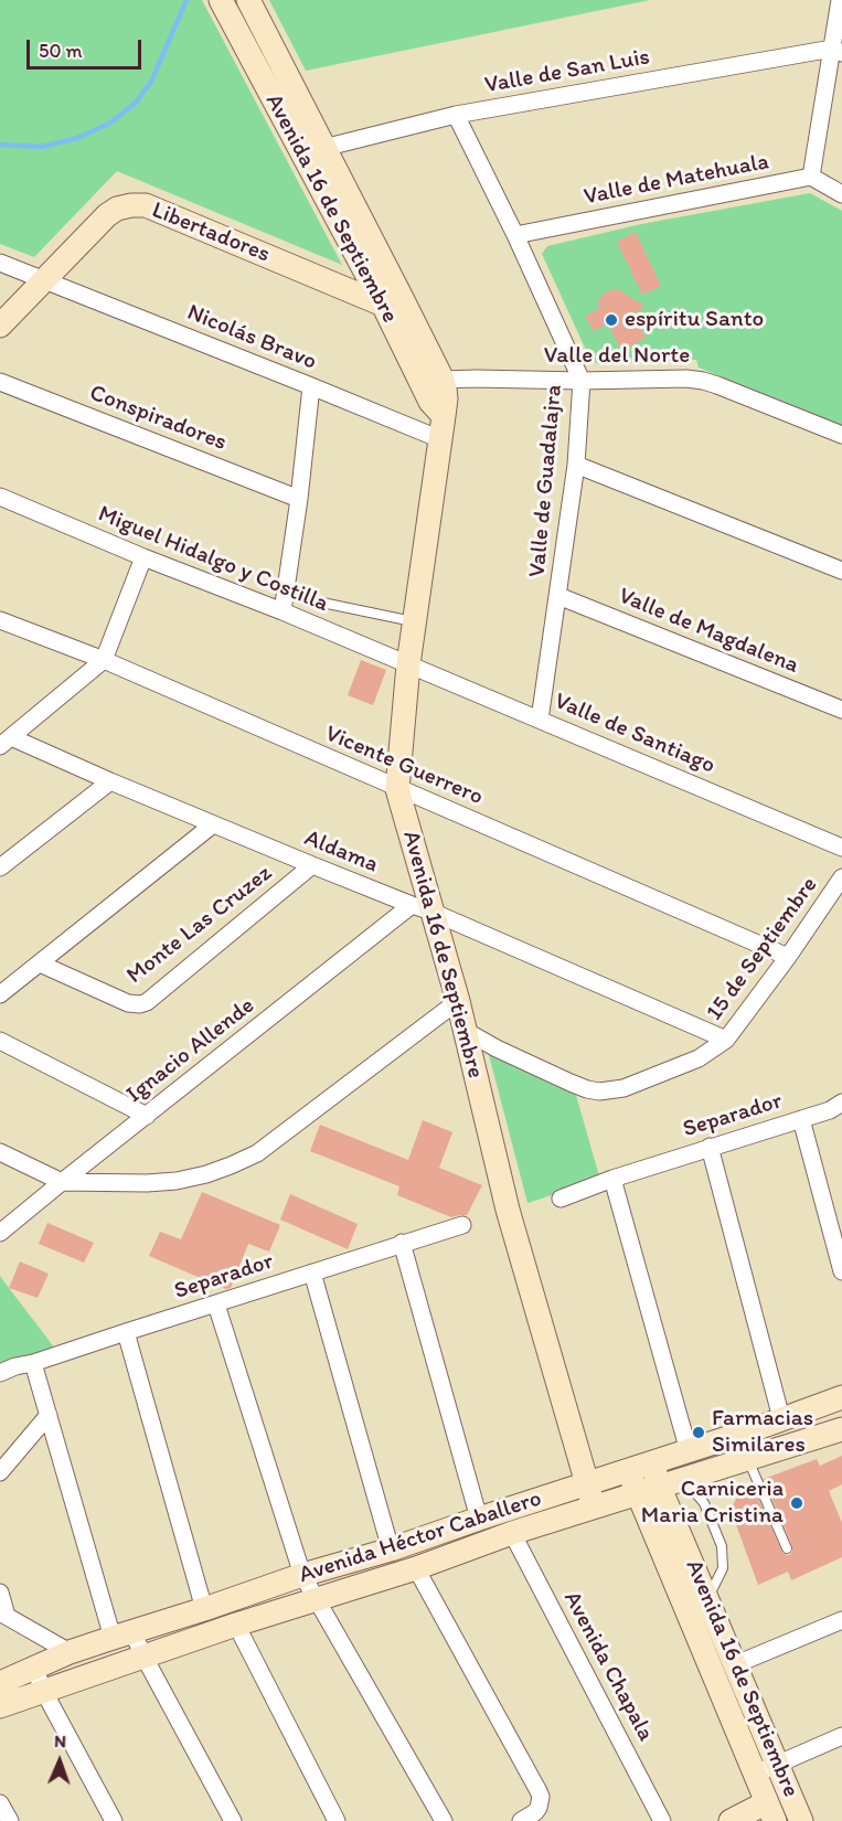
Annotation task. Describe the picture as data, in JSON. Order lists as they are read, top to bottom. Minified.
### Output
{"streets":{"street":["Valle de San Luis","Valle de Matehuala","Avenida 16 de Septiembre","Libertadores","Nicolás Bravo","Valle del Norte","Conspiradores","Valle de Guadalajra","Miguel Hidalgo y Costilla","Valle de Magdalena","Valle de Santiago","Vicente Guerrero","Aldama","Monte Las Cruzez","15 de Septiembre","Ignacio Allende","Separador","Avenida Héctor Caballero","Avenida Chapala"]},"crossings":[["Valle de San Luis","Avenida 16 de Septiembre"],["Valle de San Luis","Valle de Guadalajra"],["Valle de Matehuala","Valle de Guadalajra"],["Avenida 16 de Septiembre","Libertadores"],["Avenida 16 de Septiembre","Nicolás Bravo"],["Avenida 16 de Septiembre","Valle del Norte"],["Avenida 16 de Septiembre","Miguel Hidalgo y Costilla"],["Avenida 16 de Septiembre","Valle de Santiago"],["Avenida 16 de Septiembre","Vicente Guerrero"],["Avenida 16 de Septiembre","Aldama"],["Avenida 16 de Septiembre","15 de Septiembre"],["Avenida 16 de Septiembre","Ignacio Allende"],["Avenida 16 de Septiembre","Avenida Héctor Caballero"],["Libertadores","Nicolás Bravo"],["Valle del Norte","Valle de Guadalajra"],["Valle de Guadalajra","Valle de Magdalena"],["Valle de Guadalajra","Valle de Santiago"],["Miguel Hidalgo y Costilla","Valle de Santiago"],["Vicente Guerrero","15 de Septiembre"],["Aldama","Monte Las Cruzez"],["Aldama","15 de Septiembre"],["Aldama","Ignacio Allende"],["Avenida Héctor Caballero","Avenida Chapala"]],"places":["espíritu Santo","Farmacias Similares","Carniceria Maria Cristina"],"scale_bar":"50 m","north":"top"}
